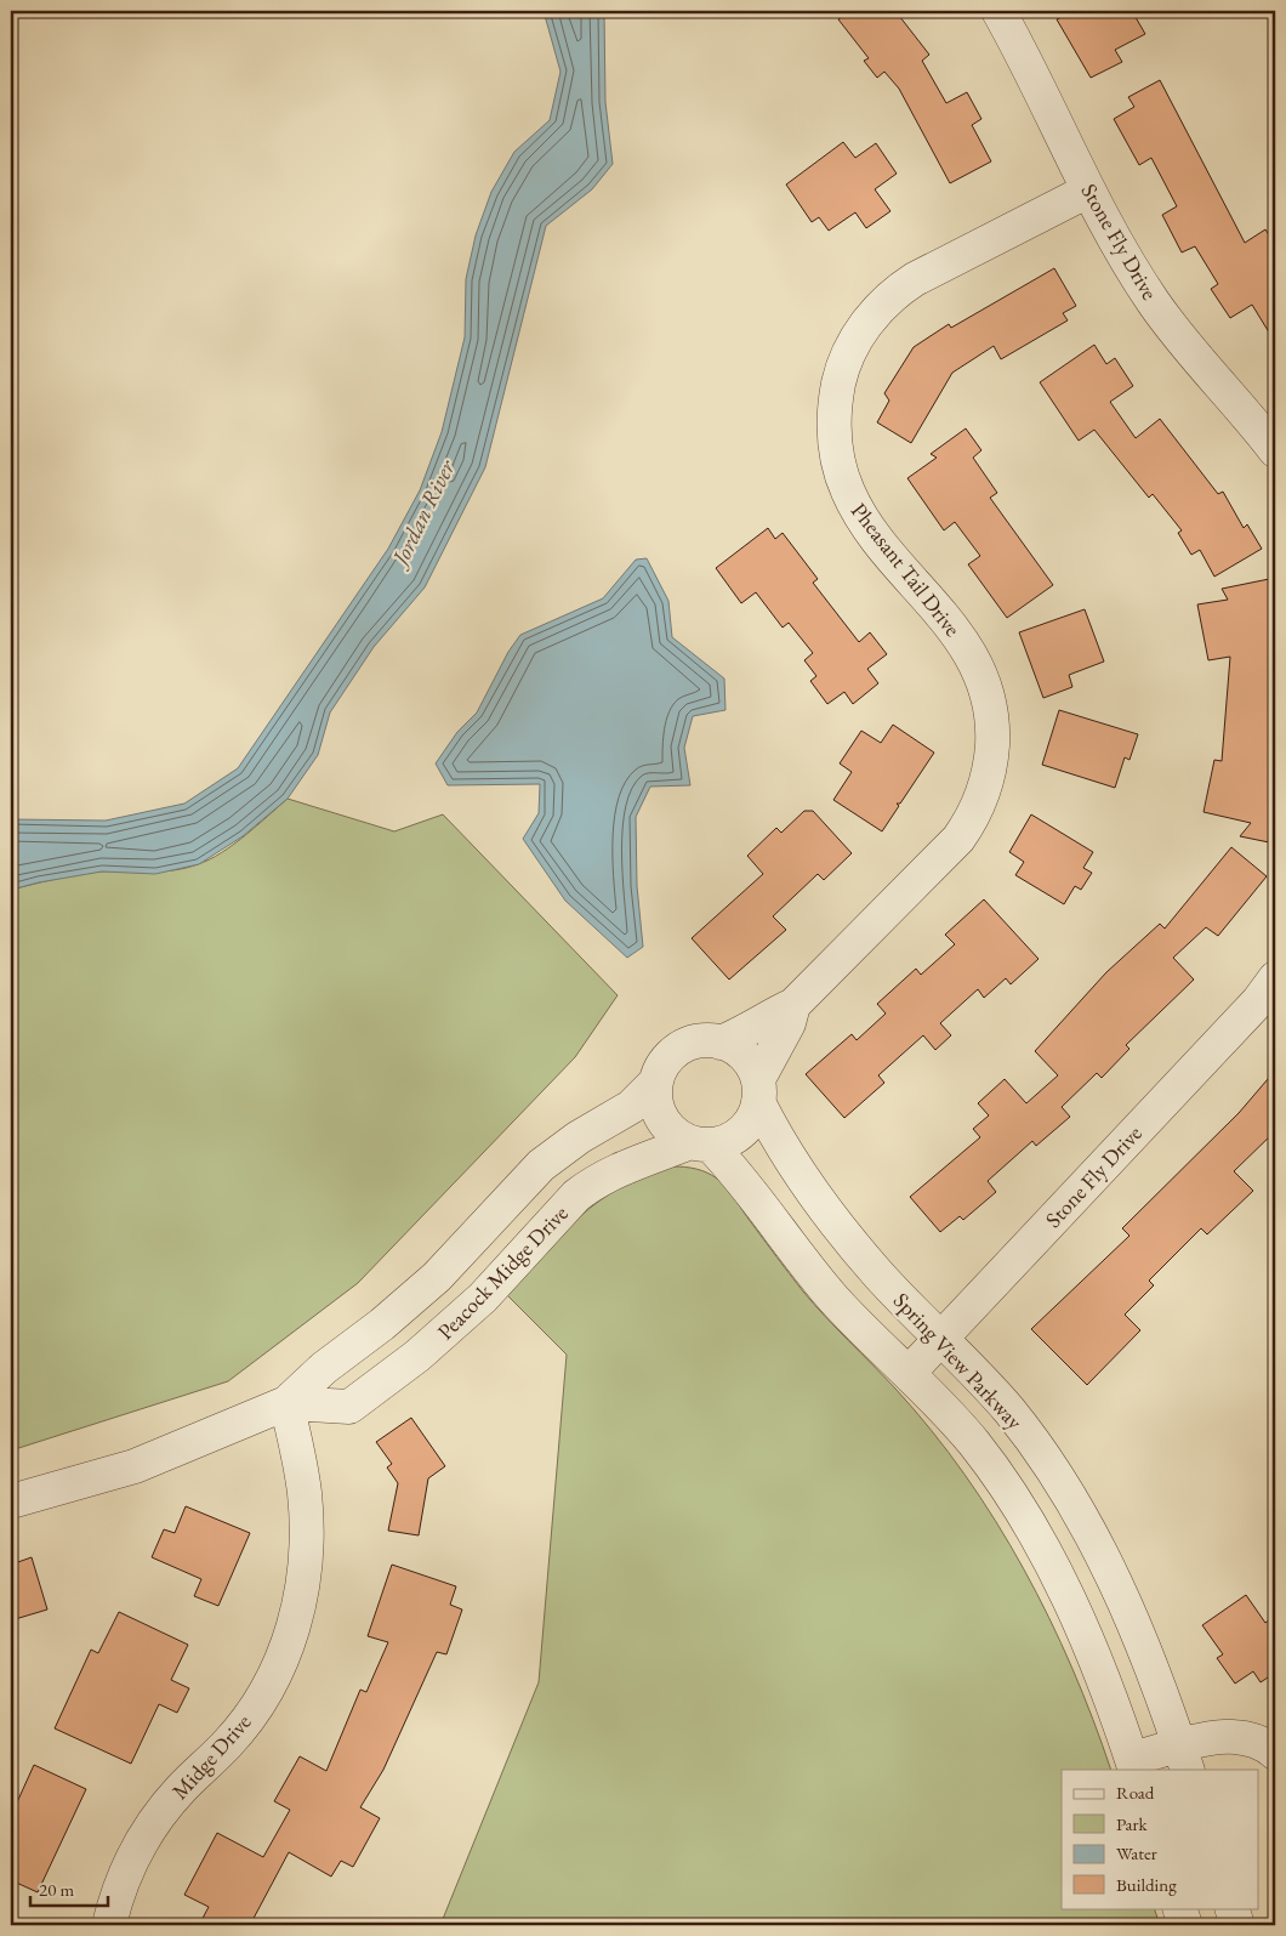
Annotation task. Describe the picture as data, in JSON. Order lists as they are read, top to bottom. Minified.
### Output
{"streets":{"street":["Stone Fly Drive","Pheasant Tail Drive","Peacock Midge Drive","Spring View Parkway","Midge Drive"]},"crossings":[["Stone Fly Drive","Pheasant Tail Drive"],["Stone Fly Drive","Spring View Parkway"],["Pheasant Tail Drive","Peacock Midge Drive"],["Pheasant Tail Drive","Spring View Parkway"],["Peacock Midge Drive","Spring View Parkway"],["Peacock Midge Drive","Midge Drive"]],"water":["Jordan River"],"legend":["Road","Park","Water","Building"],"scale_bar":"20 m"}
